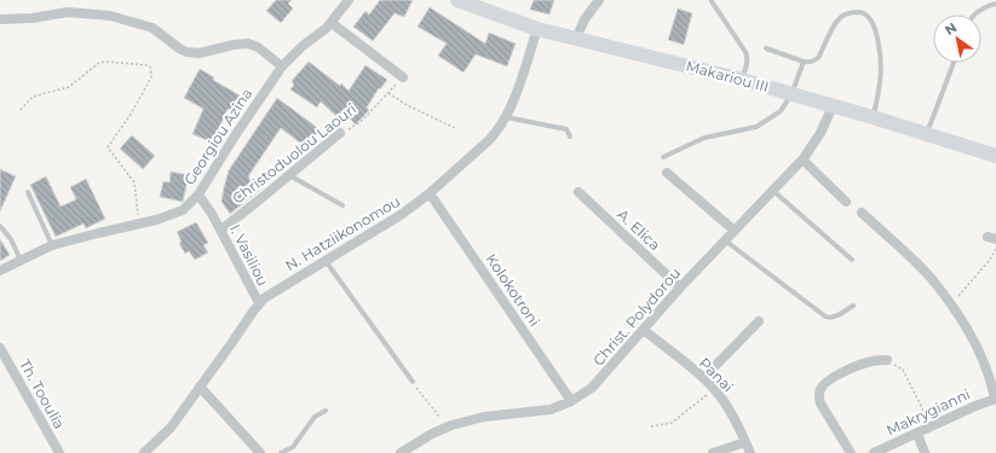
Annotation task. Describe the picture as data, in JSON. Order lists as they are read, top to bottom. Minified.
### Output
{"streets":{"main road":["Makariou III"],"street":["Georgiou Azina","Christoduolou Laouri","A. Elica","N. Hatziikonomou","I. Vasiliou","Kolokotroni","Christ. Polydorou","Panai","Th. Tooulia","Makrygianni"]},"crossings":[["Makariou III","N. Hatziikonomou"],["Makariou III","Christ. Polydorou"],["Georgiou Azina","I. Vasiliou"],["Christoduolou Laouri","I. Vasiliou"],["A. Elica","Christ. Polydorou"],["N. Hatziikonomou","I. Vasiliou"],["N. Hatziikonomou","Kolokotroni"],["Kolokotroni","Christ. Polydorou"],["Christ. Polydorou","Panai"]],"north":"top left"}
